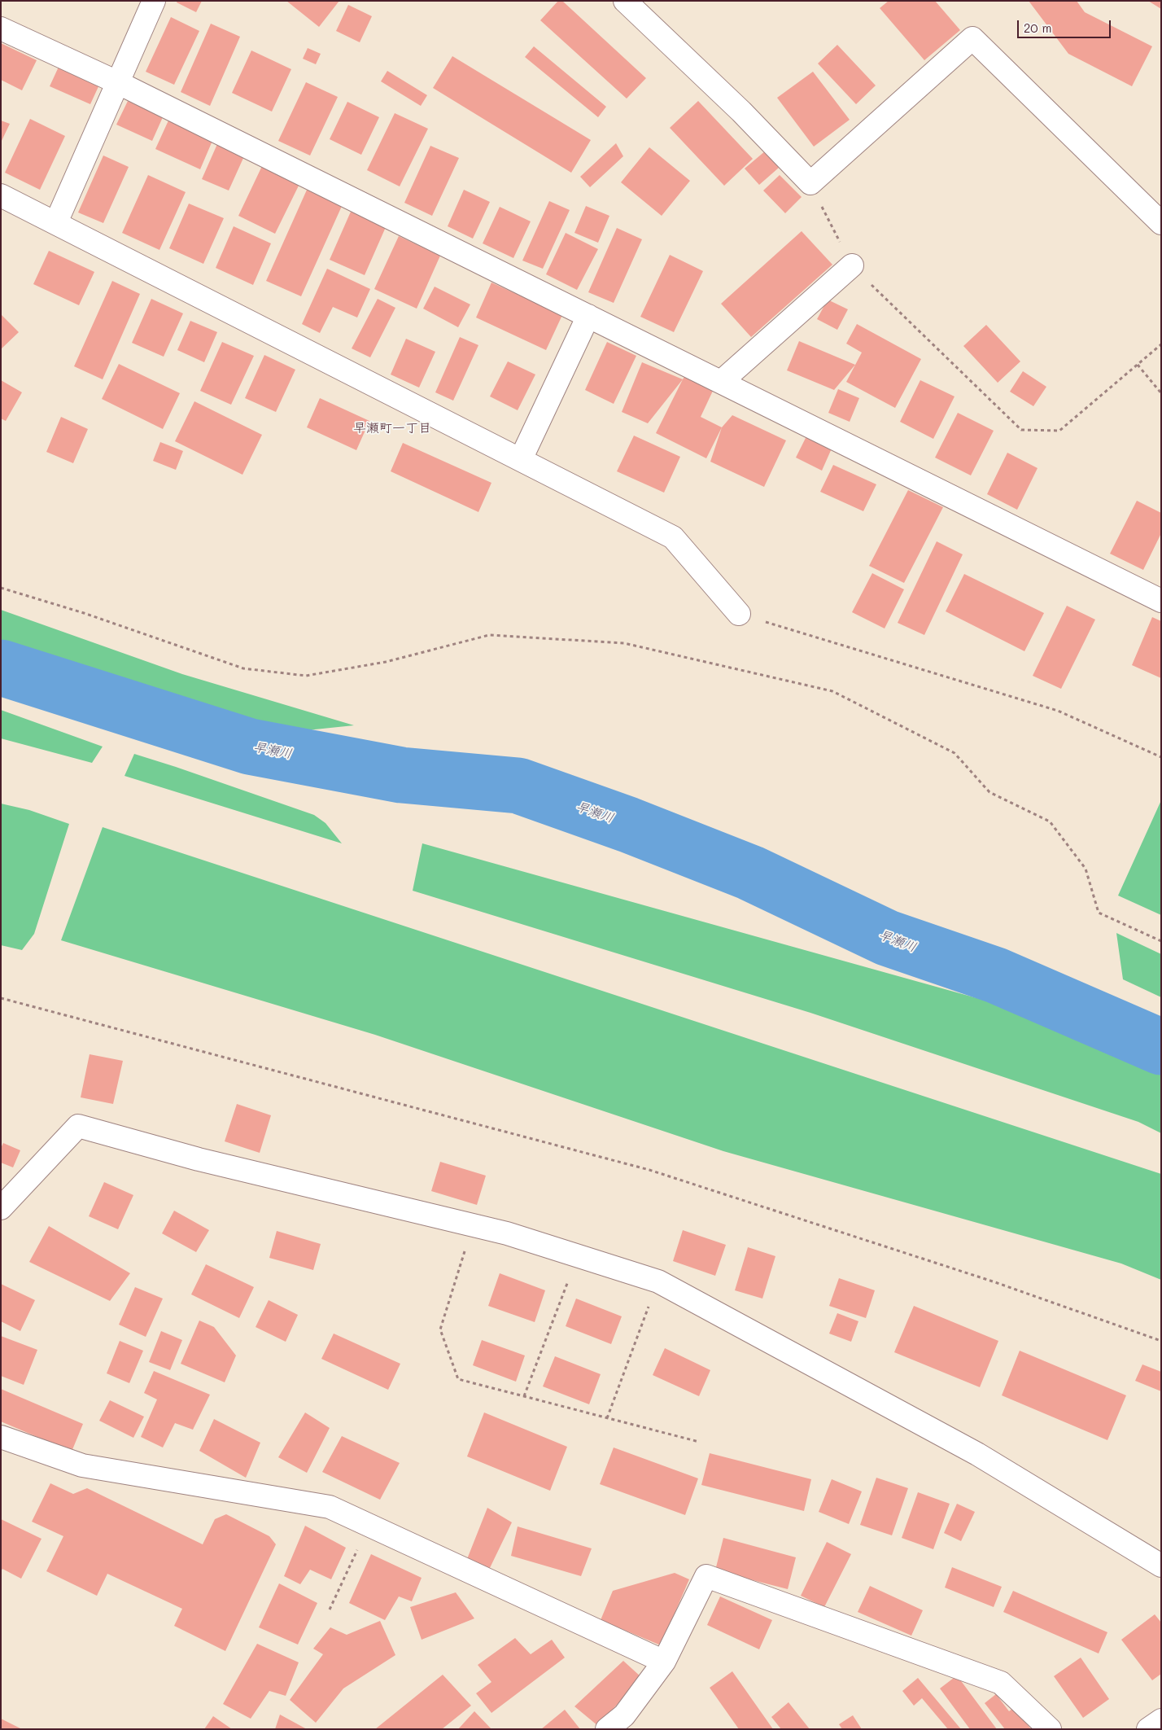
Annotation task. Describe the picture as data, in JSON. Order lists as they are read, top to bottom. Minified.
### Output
{"districts":["早瀬町一丁目"],"water":["早瀬川"],"scale_bar":"20 m"}
